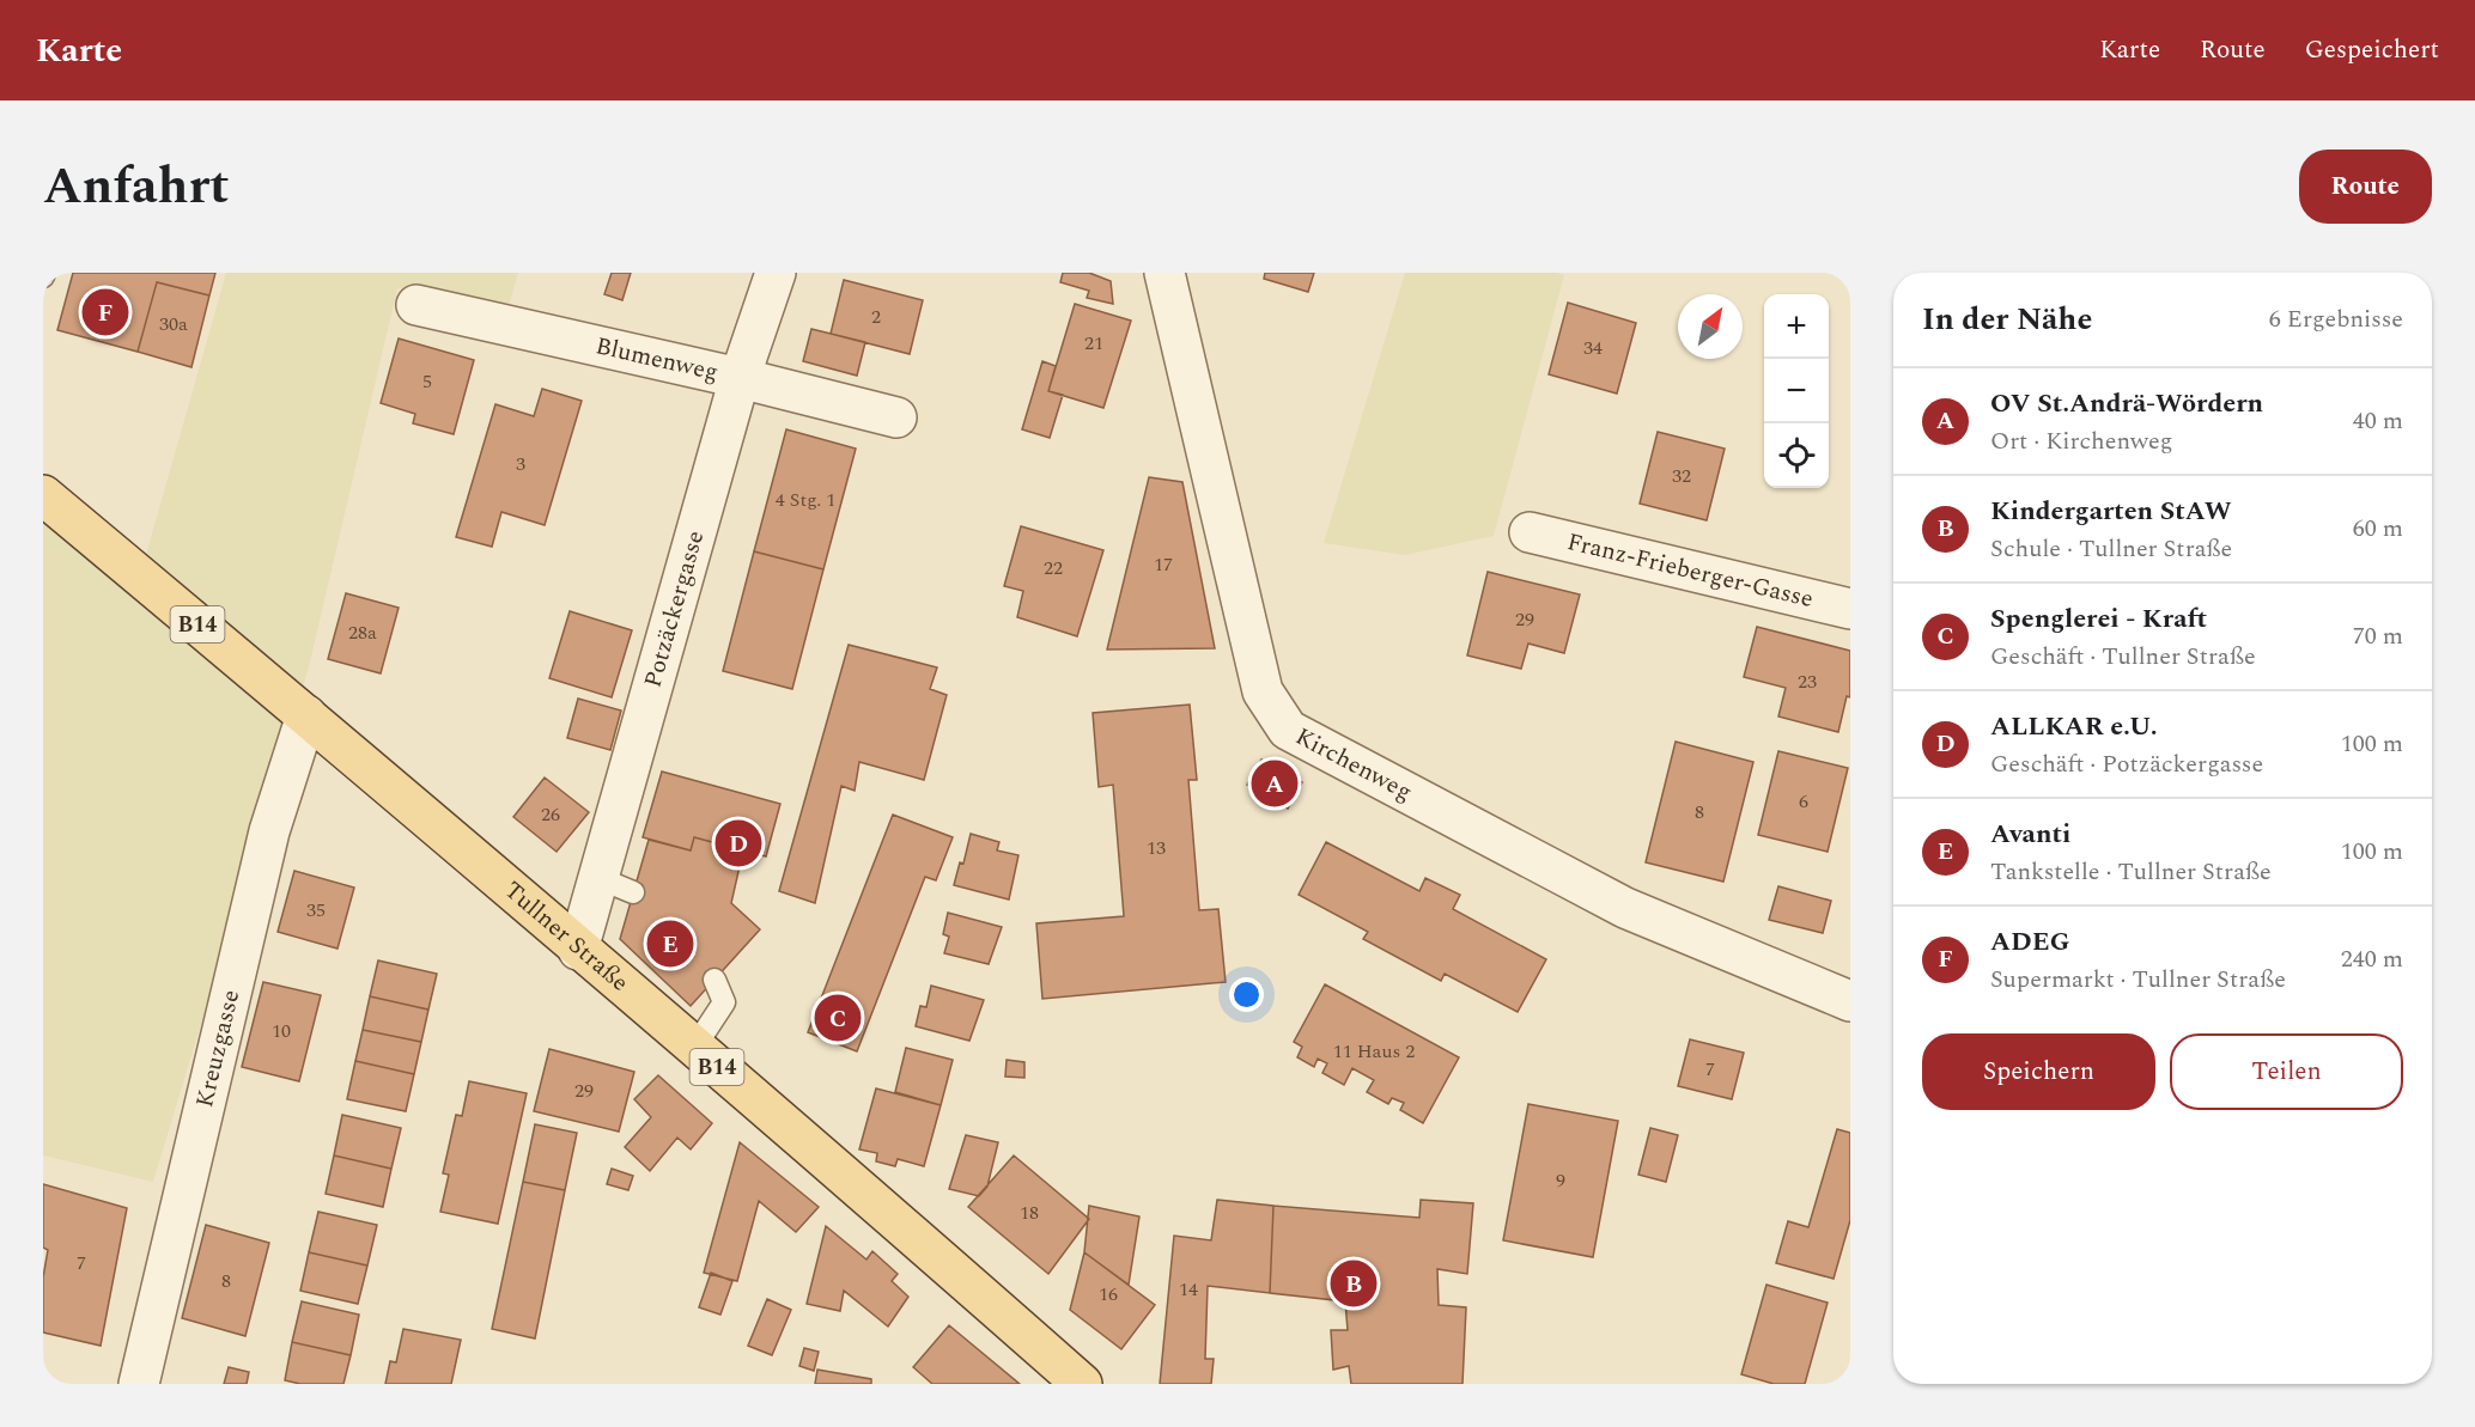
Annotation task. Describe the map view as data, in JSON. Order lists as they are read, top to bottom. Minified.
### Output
{"streets":{"main road":["B14","Tullner Straße"],"street":["Blumenweg","Franz-Frieberger-Gasse","Potzäckergasse","Kirchenweg","Kreuzgasse"]},"crossings":[["Blumenweg","Potzäckergasse"],["Potzäckergasse","Tullner Straße"],["Tullner Straße","Kreuzgasse"]],"house_numbers":["2","30a","21","34","5","3","32","4 Stg. 1","17","22","29","28a","23","6","8","26","13","35","10","11 Haus 2","7","29","9","18","7","8","14","16"],"north":"top right","page":{"header":"Karte","nav":["Karte","Route","Gespeichert"],"title":"Anfahrt","buttons":["Route",["Speichern","Teilen"]],"heading":["In der Nähe","6 Ergebnisse"],"pins":["F","A","D","E","C","B"],"map_buttons":["+","−"],"list":[{"mark":"A","name":"OV St.Andrä-Wördern","note":"Ort · Kirchenweg","value":"40 m"},{"mark":"B","name":"Kindergarten StAW","note":"Schule · Tullner Straße","value":"60 m"},{"mark":"C","name":"Spenglerei - Kraft","note":"Geschäft · Tullner Straße","value":"70 m"},{"mark":"D","name":"ALLKAR e.U.","note":"Geschäft · Potzäckergasse","value":"100 m"},{"mark":"E","name":"Avanti","note":"Tankstelle · Tullner Straße","value":"100 m"},{"mark":"F","name":"ADEG","note":"Supermarkt · Tullner Straße","value":"240 m"}]}}
